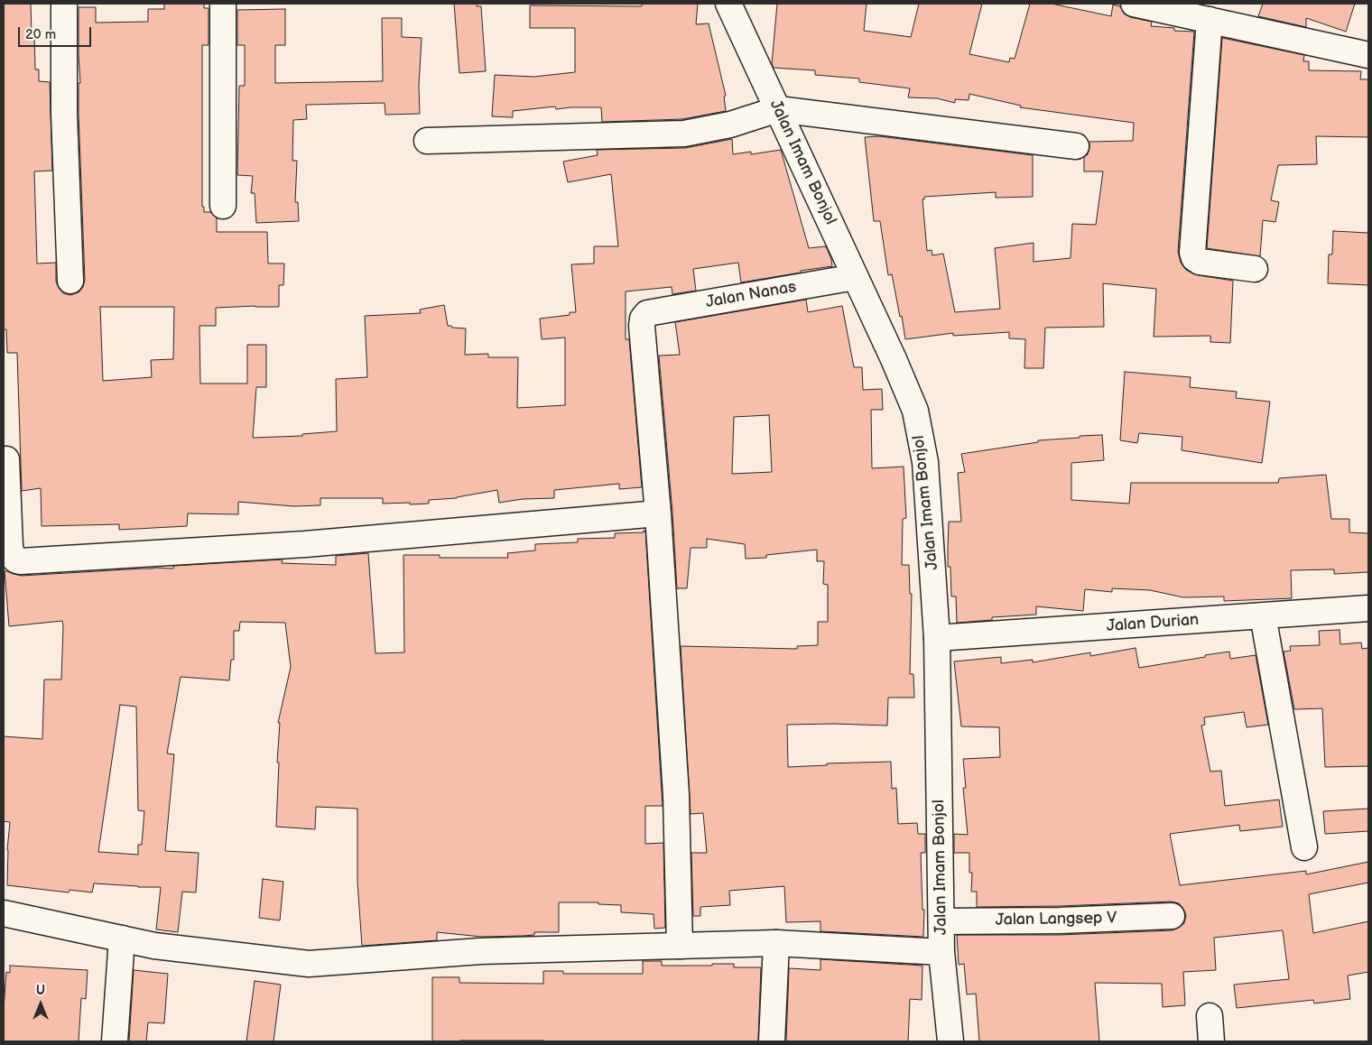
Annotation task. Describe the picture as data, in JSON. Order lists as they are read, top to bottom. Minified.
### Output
{"streets":{"street":["Jalan Imam Bonjol","Jalan Nanas","Jalan Durian","Jalan Langsep V"]},"crossings":[["Jalan Imam Bonjol","Jalan Nanas"],["Jalan Imam Bonjol","Jalan Durian"],["Jalan Imam Bonjol","Jalan Langsep V"]],"scale_bar":"20 m","north":"top"}
